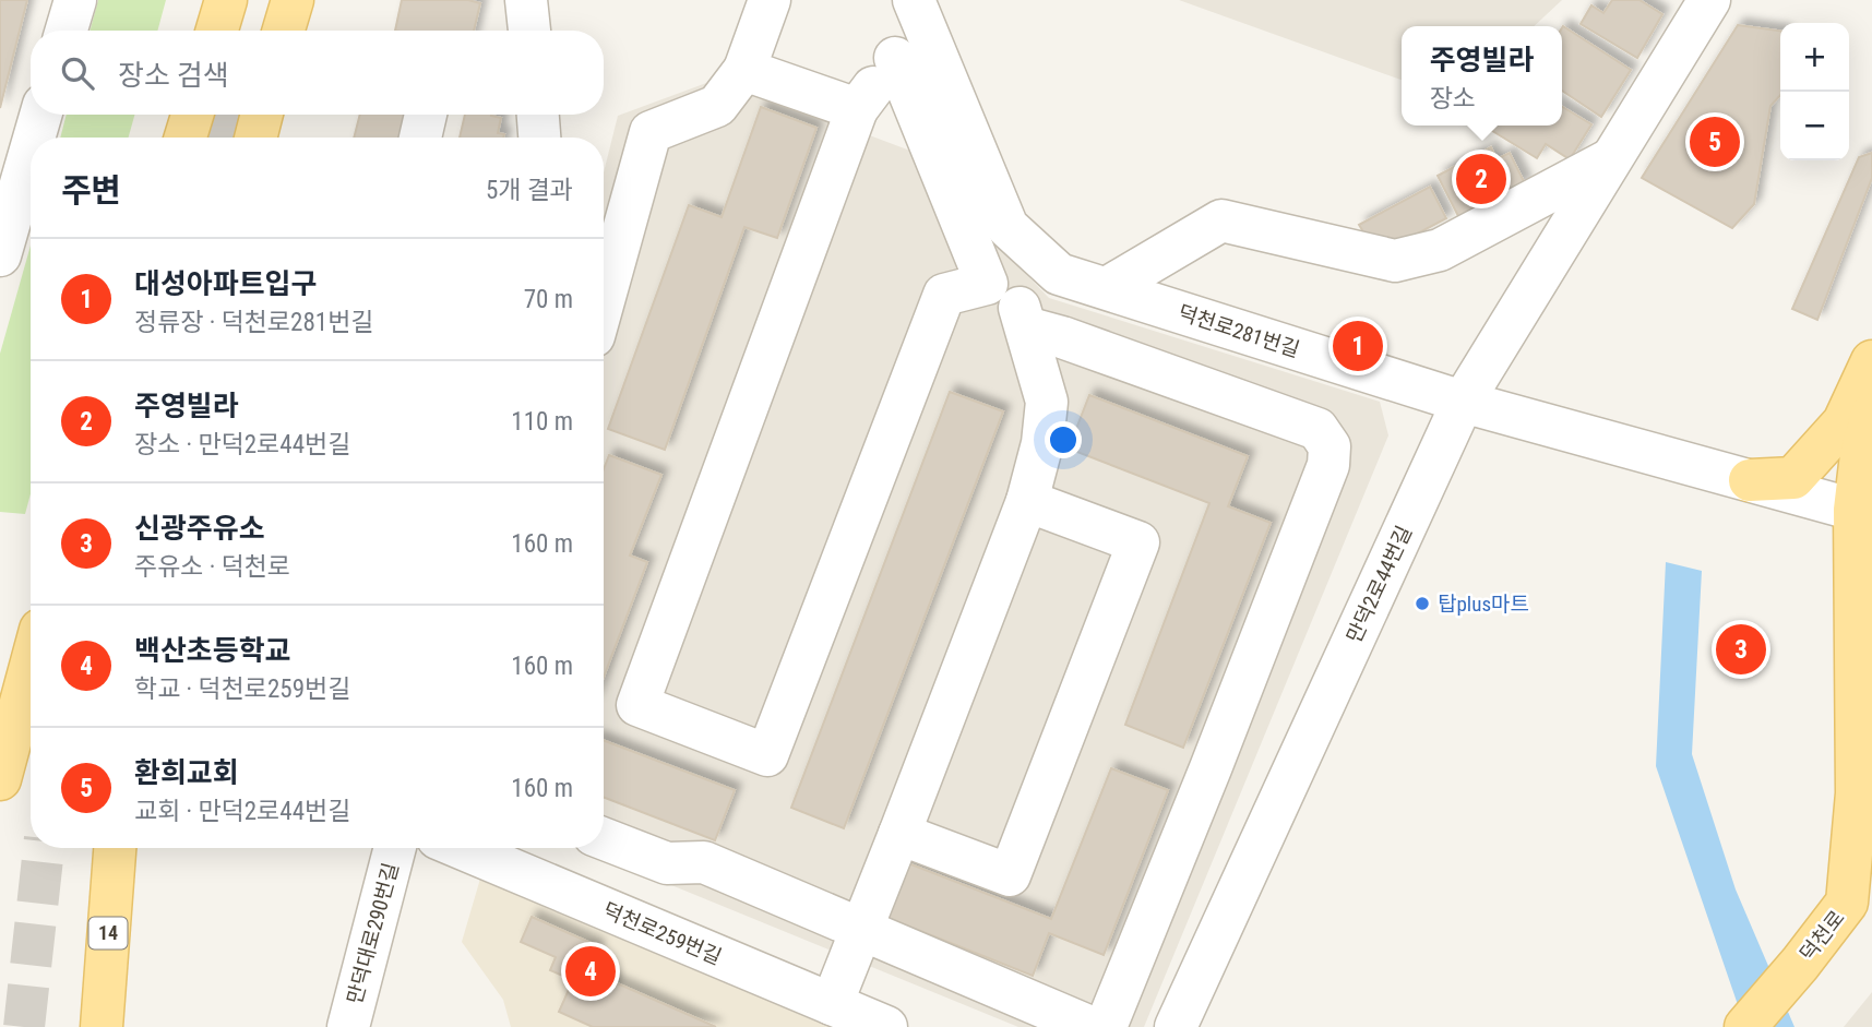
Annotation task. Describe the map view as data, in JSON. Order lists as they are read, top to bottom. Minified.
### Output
{"streets":{"main road":["14","덕천로"],"street":["덕천로281번길","만덕2로44번길","만덕대로290번길","덕천로259번길"]},"crossings":[["덕천로281번길","만덕2로44번길"],["덕천로281번길","덕천로"]],"places":["탑plus마트"],"page":{"map_buttons":["+","−"],"popup":["주영빌라","장소"],"search":"장소 검색","pins":["5","2","1","3","4"],"heading":["주변","5개 결과"],"list":[{"mark":"1","name":"대성아파트입구","note":"정류장 · 덕천로281번길","value":"70 m"},{"mark":"2","name":"주영빌라","note":"장소 · 만덕2로44번길","value":"110 m"},{"mark":"3","name":"신광주유소","note":"주유소 · 덕천로","value":"160 m"},{"mark":"4","name":"백산초등학교","note":"학교 · 덕천로259번길","value":"160 m"},{"mark":"5","name":"환희교회","note":"교회 · 만덕2로44번길","value":"160 m"}]}}
